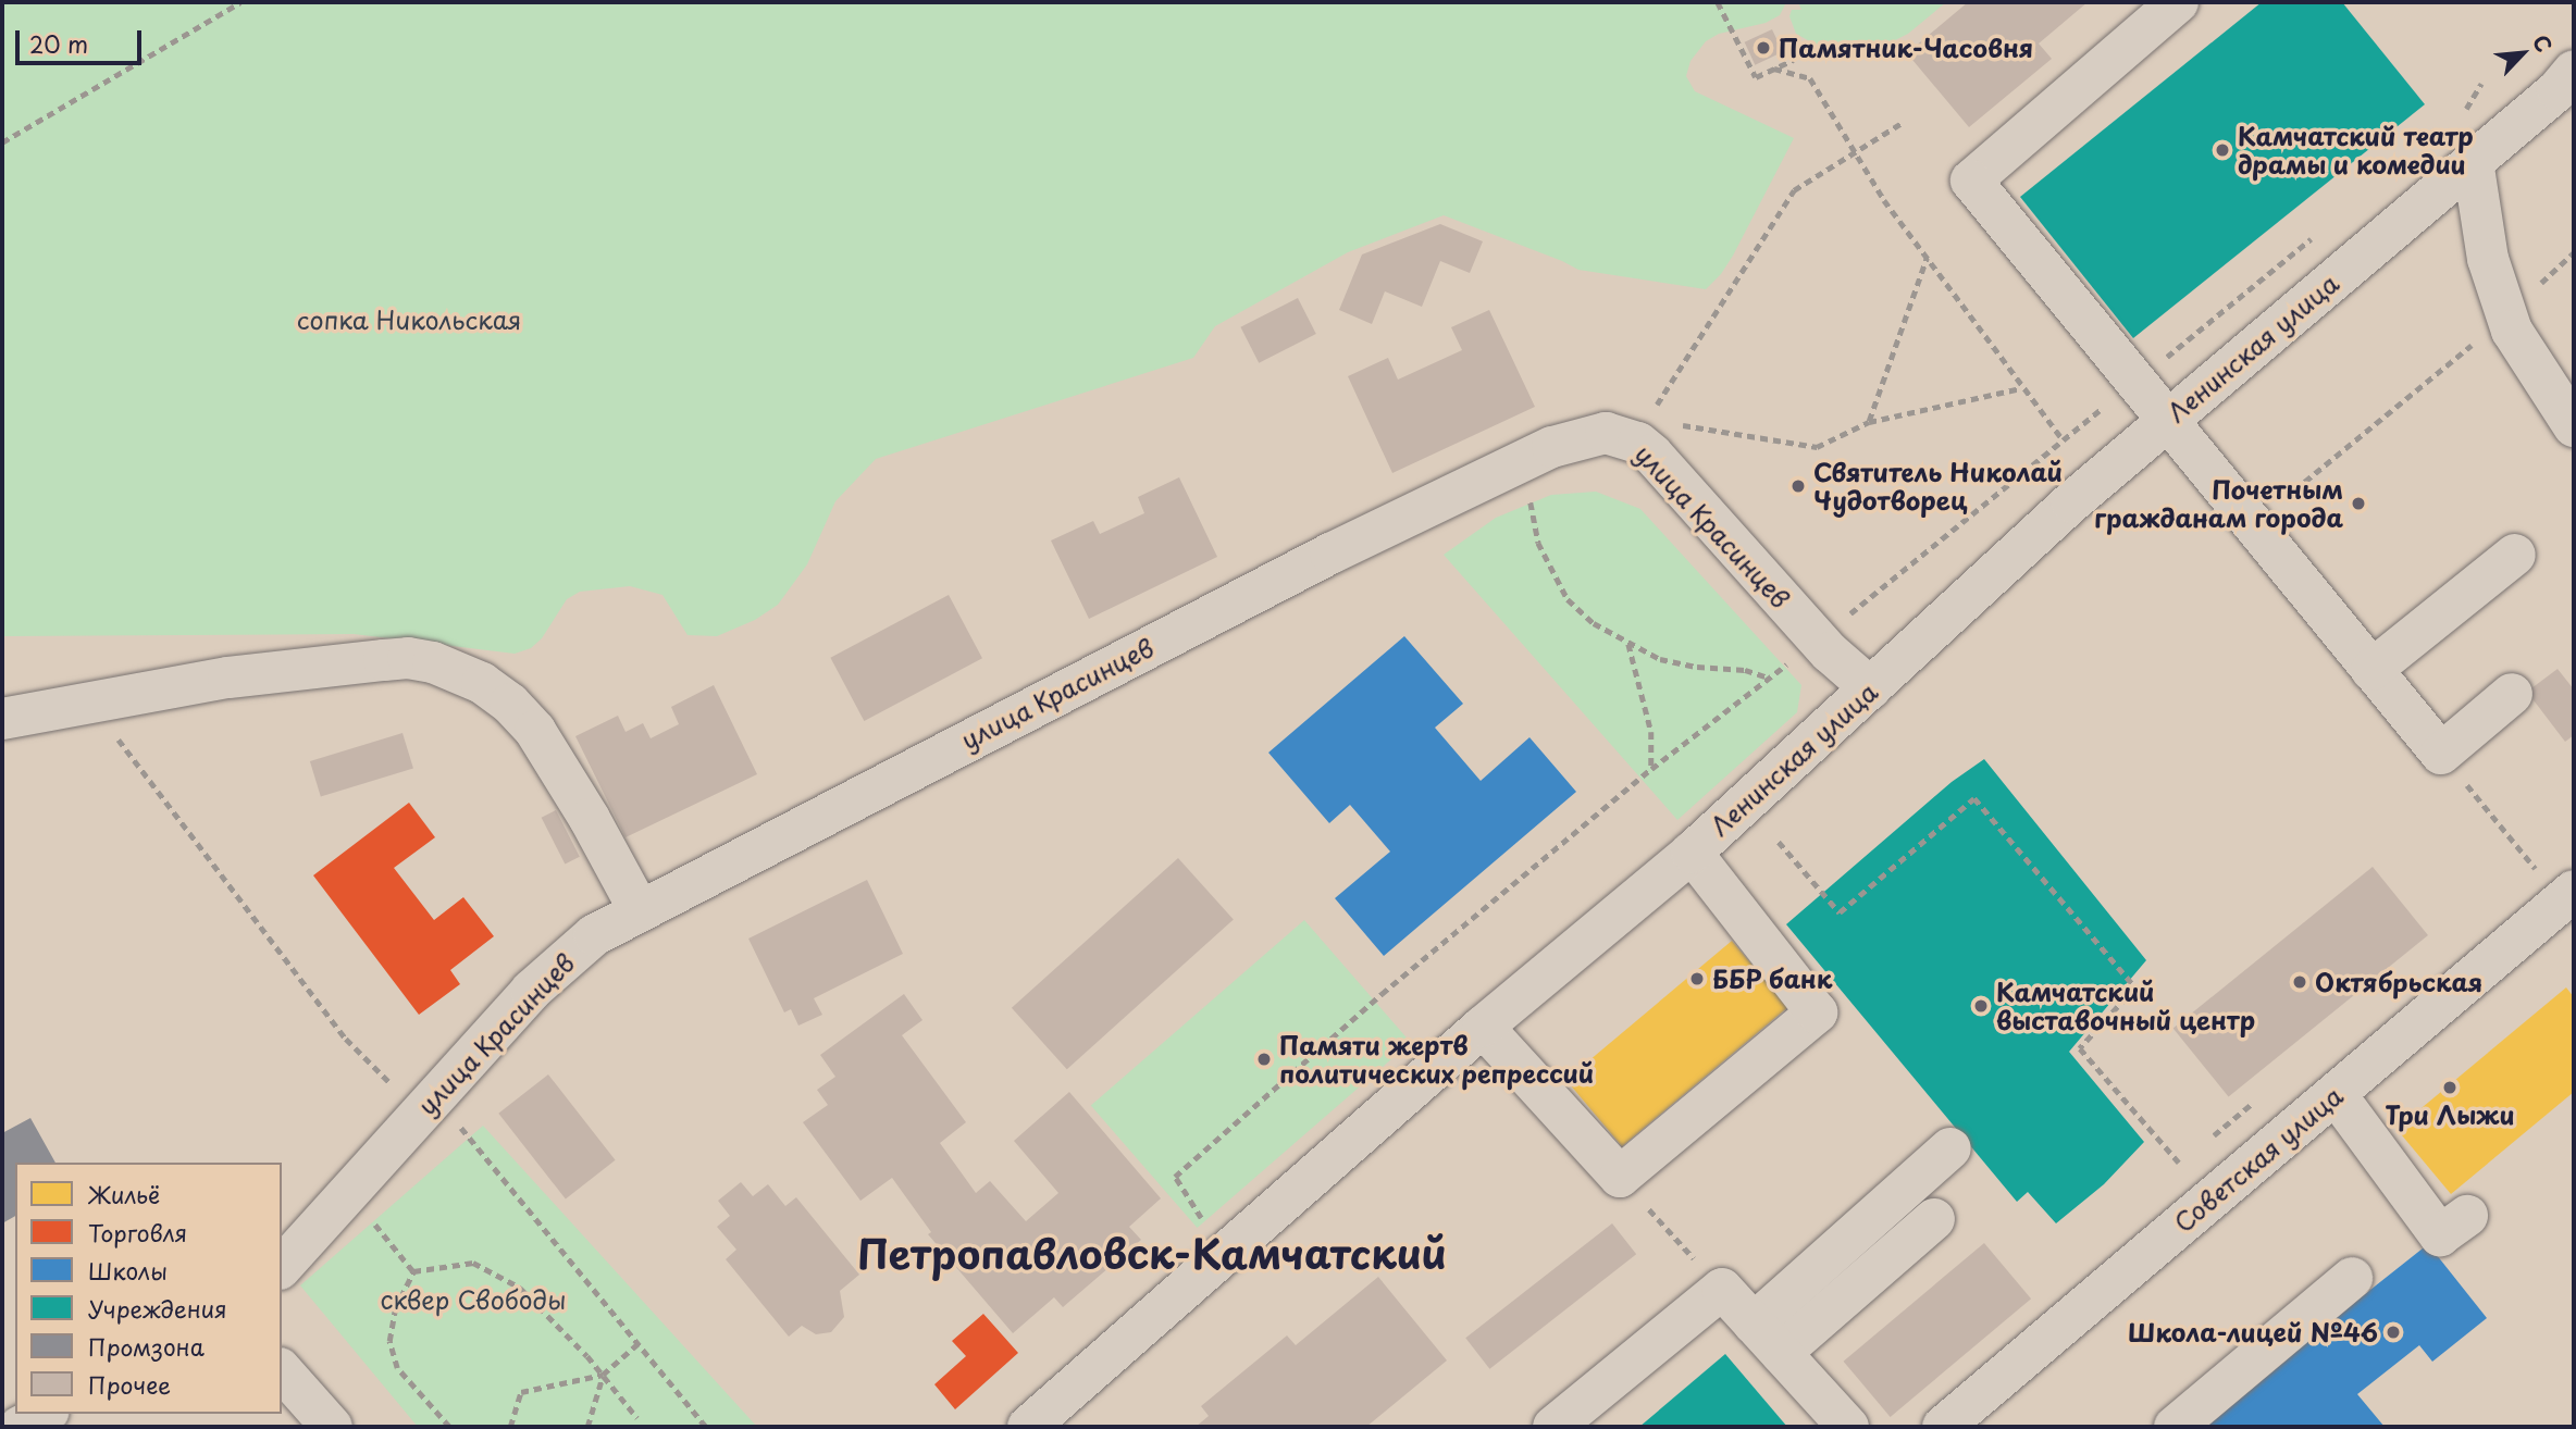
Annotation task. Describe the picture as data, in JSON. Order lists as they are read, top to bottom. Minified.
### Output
{"streets":{"main road":["Ленинская улица","улица Красинцев","Советская улица"]},"crossings":[["Ленинская улица","улица Красинцев"]],"districts":["Петропавловск-Камчатский"],"parks":["сопка Никольская","cквер Свободы"],"places":["Памятник-Часовня","Камчатский театр драмы и комедии","Святитель Николай Чудотворец","Почетным гражданам города","ББР банк","Октябрьская","Камчатский выставочный центр","Памяти жертв политических репрессий","Три Лыжи","Школа-лицей №46"],"legend":["Жильё","Торговля","Школы","Учреждения","Промзона","Прочее"],"scale_bar":"20 m","north":"top right"}
